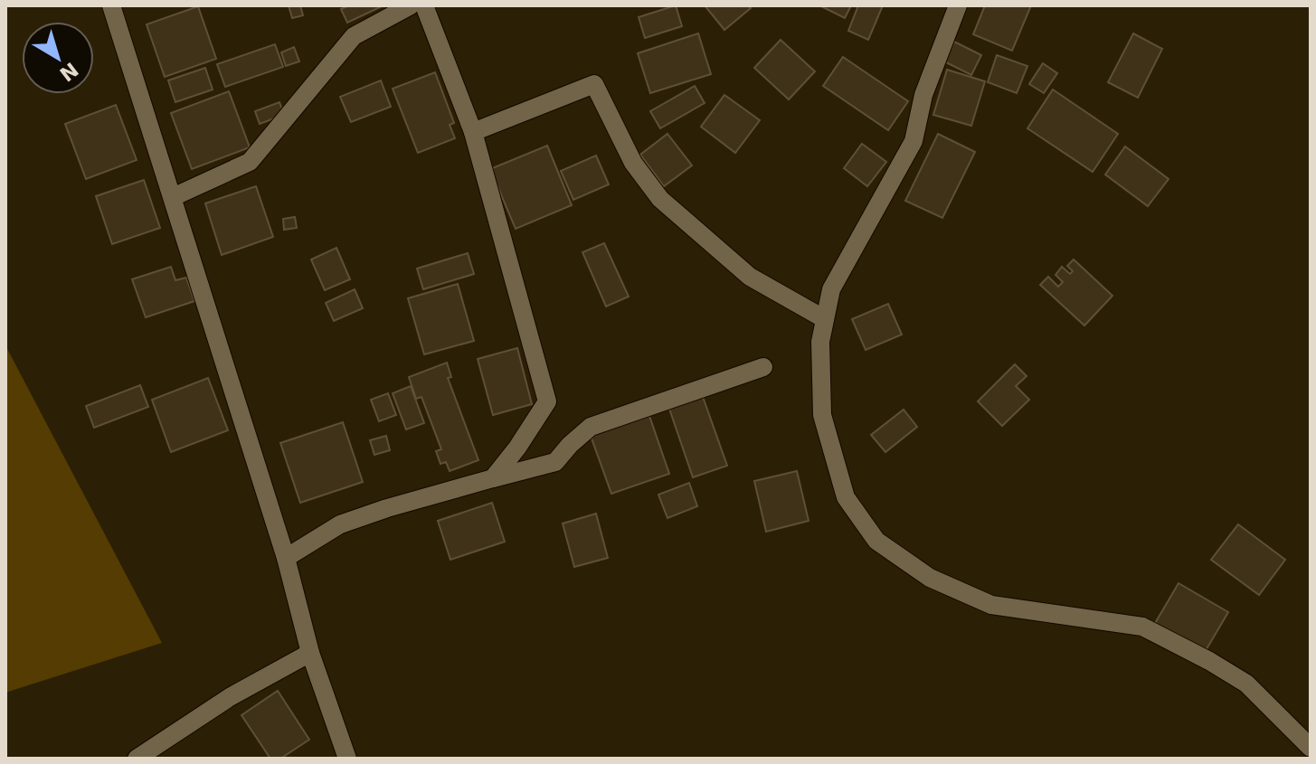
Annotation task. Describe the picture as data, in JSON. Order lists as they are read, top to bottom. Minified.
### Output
{"north":"bottom right"}
